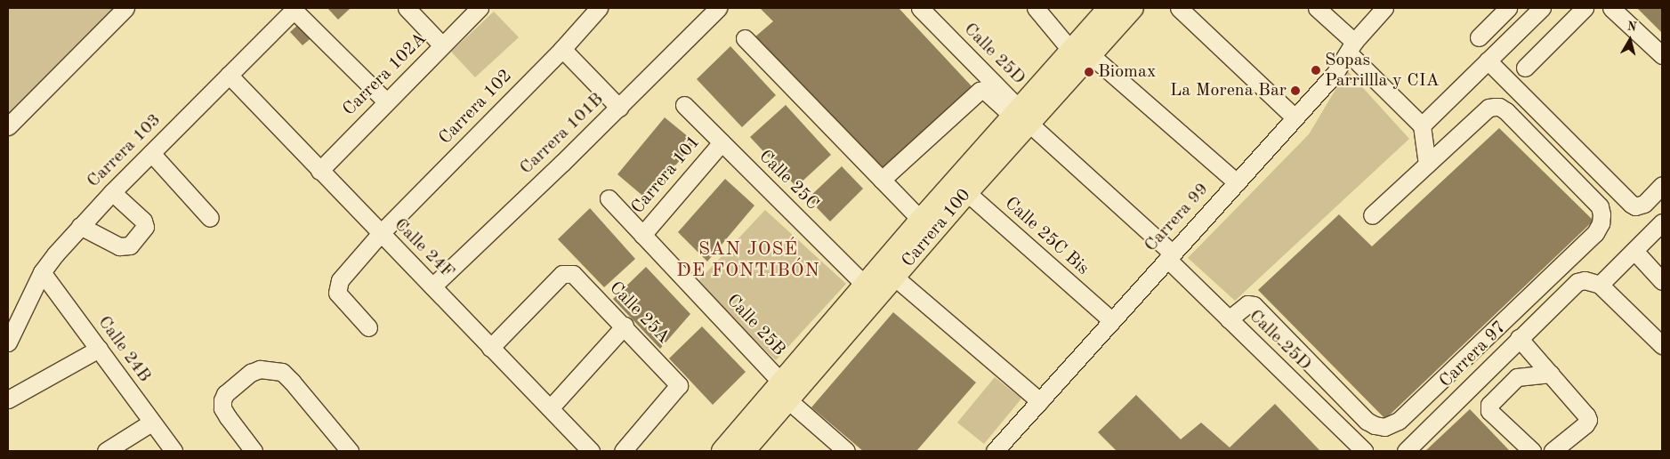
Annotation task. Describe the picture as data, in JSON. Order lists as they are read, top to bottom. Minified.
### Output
{"streets":{"main road":["Carrera 100"],"street":["Calle 25D","Carrera 102A","Carrera 102","Carrera 101B","Carrera 103","Carrera 101","Calle 25C","Carrera 99","Calle 25C Bis","Calle 24F","Calle 25A","Calle 25B","Calle 24B","Carrera 97"]},"crossings":[["Calle 25D","Carrera 99"],["Calle 25D","Carrera 100"],["Carrera 102A","Calle 24F"],["Carrera 102","Calle 24F"],["Carrera 101B","Calle 24F"],["Carrera 103","Calle 24F"],["Carrera 103","Calle 24B"],["Carrera 101","Calle 25C"],["Carrera 101","Calle 25B"],["Calle 25C","Carrera 100"],["Carrera 99","Calle 25C Bis"],["Carrera 100","Calle 25C Bis"],["Carrera 100","Calle 25B"],["Calle 24F","Calle 25A"]],"districts":["SAN JOSÉ DE FONTIBÓN"],"places":["Sopas Parrillla y CIA","Biomax","La Morena Bar"],"north":"top"}
